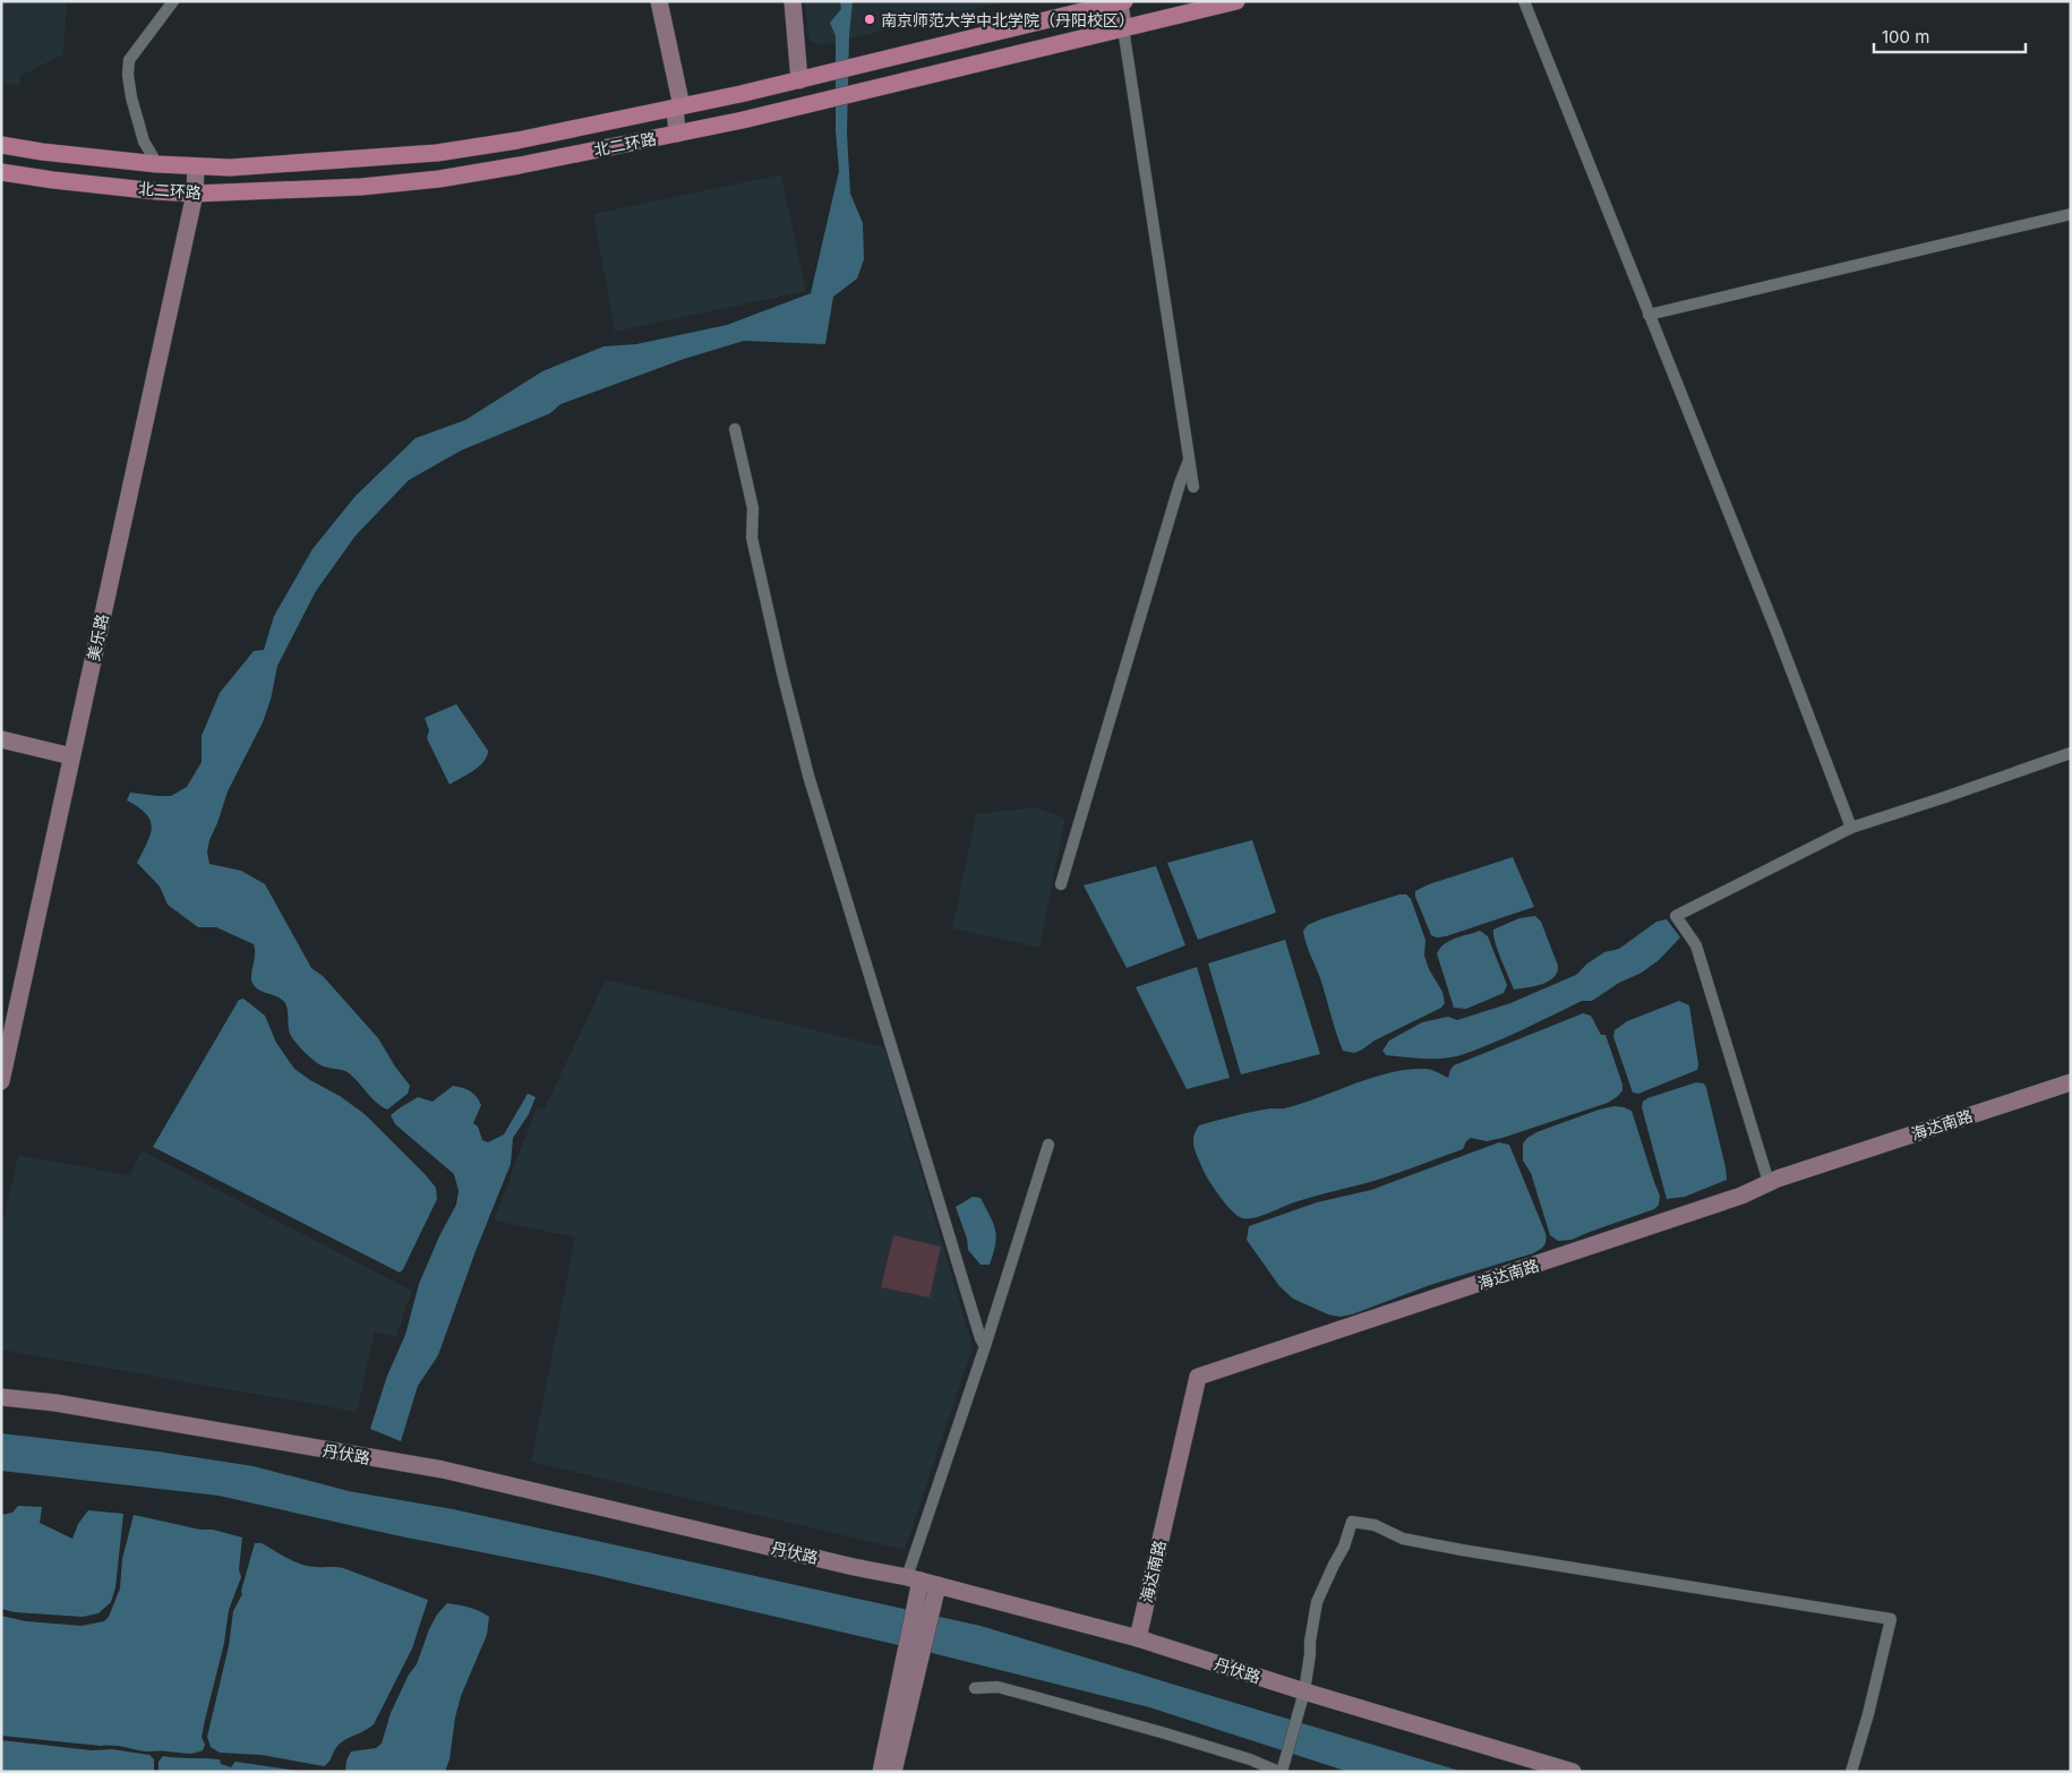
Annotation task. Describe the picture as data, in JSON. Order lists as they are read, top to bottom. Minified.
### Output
{"streets":{"main road":["北二环路"],"street":["美乐路","海达南路","丹伏路"]},"crossings":[["北二环路","美乐路"],["海达南路","丹伏路"]],"places":["南京师范大学中北学院（丹阳校区）"],"scale_bar":"100 m"}
